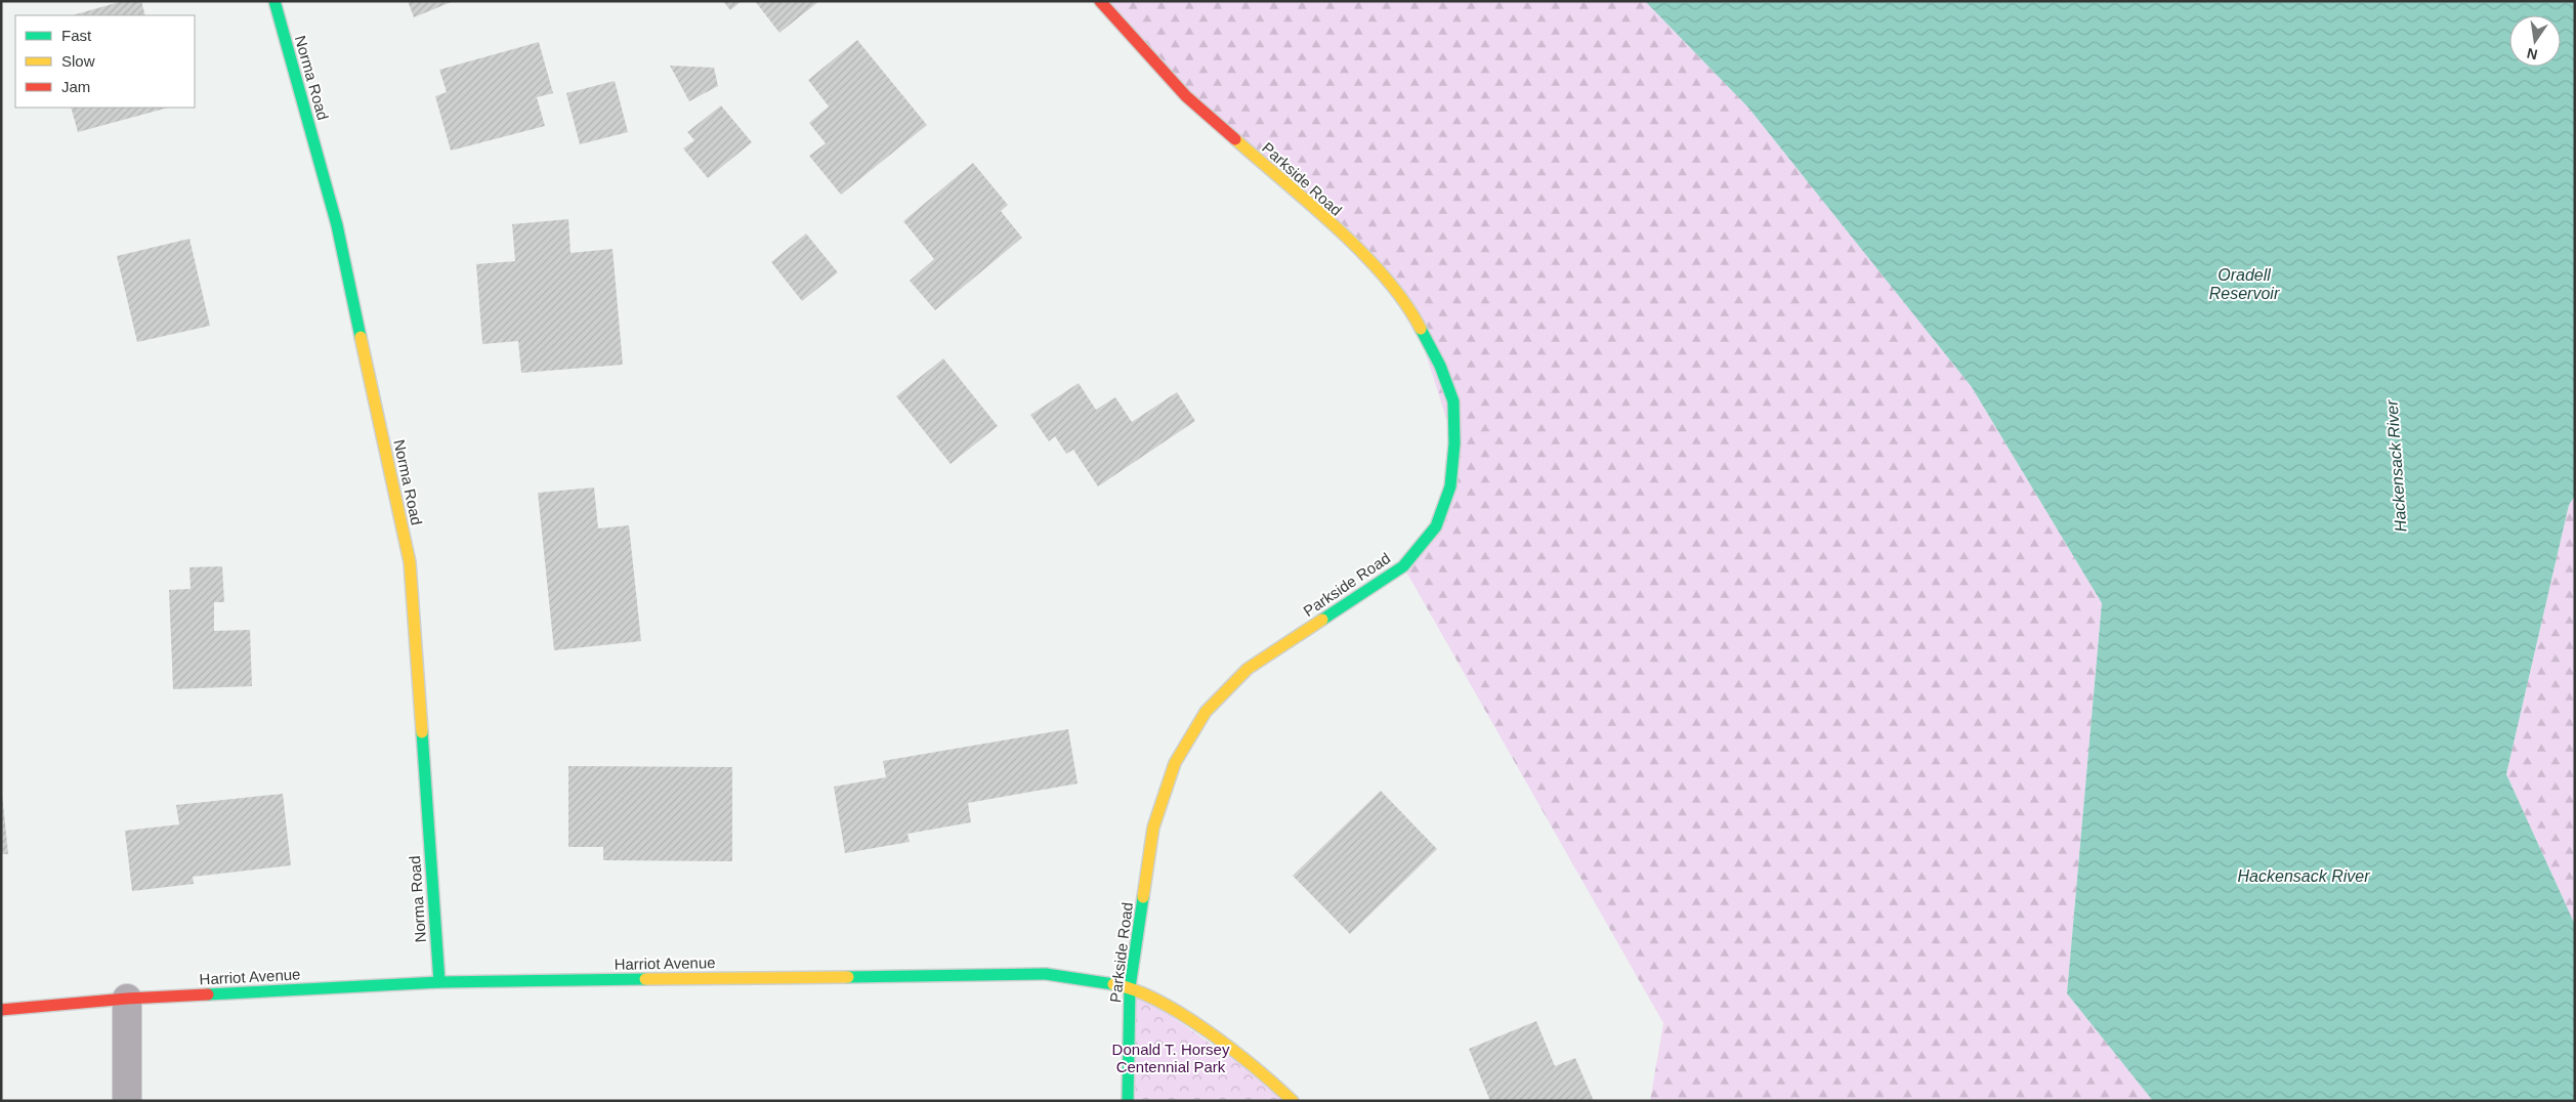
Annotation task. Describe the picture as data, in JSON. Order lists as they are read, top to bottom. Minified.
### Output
{"streets":{"street":["Norma Road","Parkside Road","Harriot Avenue"]},"crossings":[["Norma Road","Harriot Avenue"],["Parkside Road","Harriot Avenue"]],"water":["Oradell Reservoir","Hackensack River"],"parks":["Donald T. Horsey Centennial Park"],"legend":["Fast","Slow","Jam"],"north":"bottom"}
